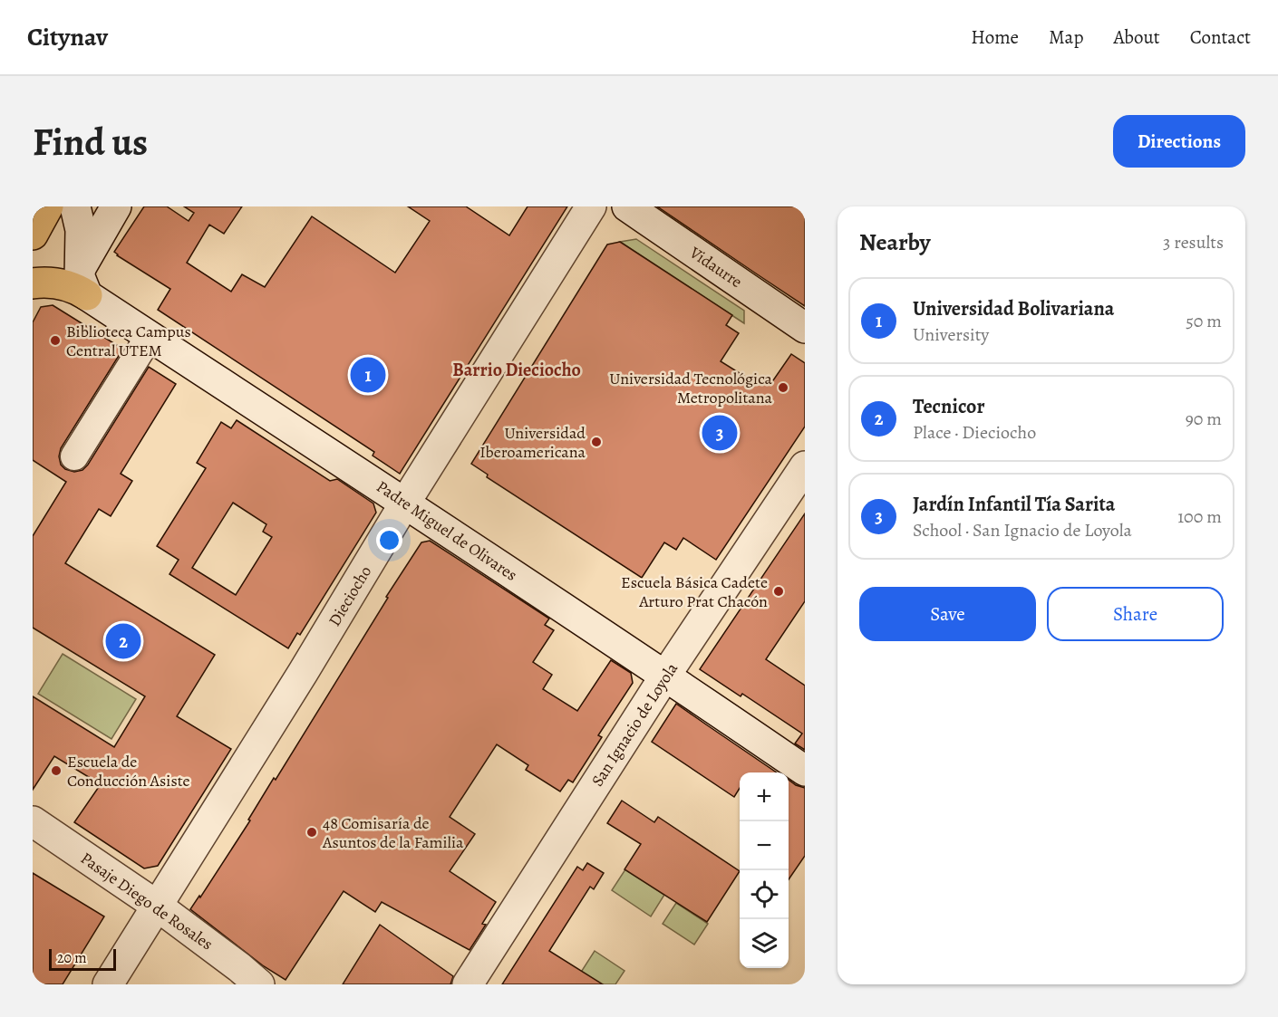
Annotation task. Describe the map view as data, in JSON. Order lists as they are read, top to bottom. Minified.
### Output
{"streets":{"street":["Vidaurre","Padre Miguel de Olivares","Dieciocho","San Ignacio de Loyola","Pasaje Diego de Rosales"]},"crossings":[["Padre Miguel de Olivares","Dieciocho"],["Padre Miguel de Olivares","San Ignacio de Loyola"],["Dieciocho","Pasaje Diego de Rosales"]],"districts":["Barrio Dieciocho"],"places":["Biblioteca Campus Central UTEM","Universidad Tecnológica Metropolitana","Universidad Iberoamericana","Escuela Básica Cadete Arturo Prat Chacón","Escuela de Conducción Asiste","48 Comisaría de Asuntos de la Familia"],"scale_bar":"20 m","page":{"header":"Citynav","nav":["Home","Map","About","Contact"],"buttons":["Directions",["Save","Share"]],"title":"Find us","heading":["Nearby","3 results"],"list":[{"mark":"1","name":"Universidad Bolivariana","note":"University","value":"50 m"},{"mark":"2","name":"Tecnicor","note":"Place · Dieciocho","value":"90 m"},{"mark":"3","name":"Jardín Infantil Tía Sarita","note":"School · San Ignacio de Loyola","value":"100 m"}],"pins":["1","3","2"],"map_buttons":["+","−"],"scale":"20 m"}}
